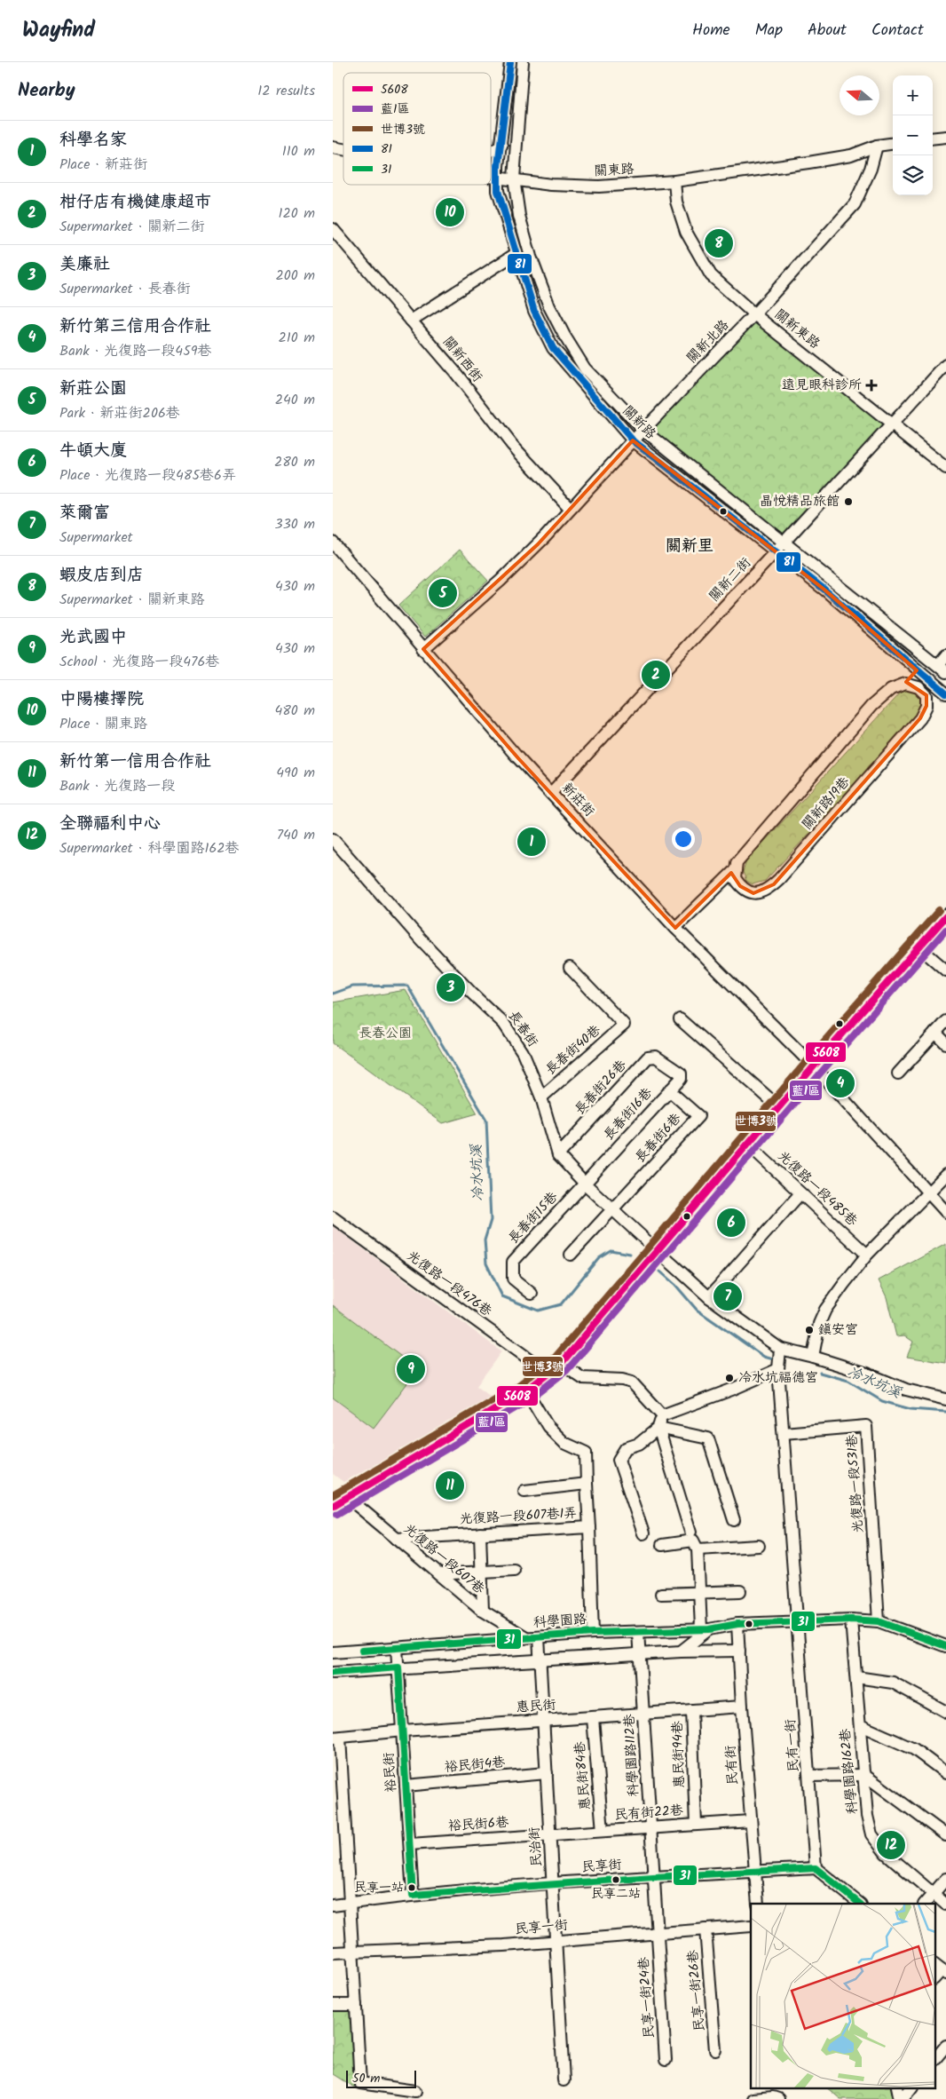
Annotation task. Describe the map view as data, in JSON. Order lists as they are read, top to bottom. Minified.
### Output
{"streets":{"street":["關東路","關新東路","關新北路","關新西街","關新路","關新二街","新莊街","關新路19巷","長春街","長春街40巷","長春街26巷","長春街16巷","長春街6巷","光復路一段485巷","長春街15巷","光復路一段476巷","光復路一段531巷","光復路一段607巷1弄","光復路一段607巷","科學園路","惠民街","民有一街","惠民街94巷","科學園路112巷","裕民街4巷","民有街","科學園路162巷","裕民街","惠民街84巷","民有街22巷","裕民街6巷","民治街","民享街","民享一街","民享一街26巷","民享一街24巷"]},"crossings":[["關東路","關新東路"],["關東路","關新北路"],["關東路","關新路"],["關新東路","關新北路"],["關新東路","關新二街"],["關新北路","關新西街"],["關新北路","關新路"],["關新北路","新莊街"],["關新路","關新二街"],["關新二街","新莊街"],["長春街","長春街40巷"],["長春街","長春街26巷"],["長春街","長春街16巷"],["長春街","長春街6巷"],["長春街","長春街15巷"],["長春街26巷","長春街16巷"],["長春街16巷","長春街6巷"],["長春街16巷","長春街15巷"],["光復路一段531巷","科學園路"],["光復路一段607巷1弄","光復路一段607巷"],["光復路一段607巷","科學園路"],["科學園路","民有一街"],["科學園路","科學園路112巷"],["科學園路","民有街"],["科學園路","科學園路162巷"],["科學園路","裕民街"],["科學園路","民治街"],["惠民街","惠民街94巷"],["惠民街","科學園路112巷"],["惠民街","民有街"],["惠民街","裕民街"],["惠民街","惠民街84巷"],["惠民街","民治街"],["民有一街","民享街"],["惠民街94巷","民有街22巷"],["科學園路112巷","民有街22巷"],["科學園路112巷","民享街"],["科學園路112巷","民享一街24巷"],["裕民街4巷","裕民街"],["裕民街4巷","民治街"],["民有街","民有街22巷"],["民有街","民享街"],["裕民街","裕民街6巷"],["裕民街","民享街"],["惠民街84巷","民有街22巷"],["民有街22巷","裕民街6巷"],["民有街22巷","民治街"],["裕民街6巷","民治街"],["民治街","民享街"],["民治街","民享一街"],["民享街","民享一街24巷"],["民享一街","民享一街26巷"],["民享一街","民享一街24巷"]],"districts":["關新里"],"water":["冷水坑溪"],"parks":["長春公園"],"places":{"health":["遠見眼科診所"],"other":["晶悅精品旅館","鎮安宮","冷水坑福德宮","民享二站","民享一站"]},"lines":["transit line 81","transit line 世博3號","transit line 5608","transit line 藍1區","transit line 31"],"legend":["5608","藍1區","世博3號","81","31"],"scale_bar":"50 m","north":"left","page":{"header":"Wayfind","nav":["Home","Map","About","Contact"],"heading":["Nearby","12 results"],"map_buttons":["+","−"],"list":[{"mark":"1","name":"科學名家","note":"Place · 新莊街","value":"110 m"},{"mark":"2","name":"柑仔店有機健康超市","note":"Supermarket · 關新二街","value":"120 m"},{"mark":"3","name":"美廉社","note":"Supermarket · 長春街","value":"200 m"},{"mark":"4","name":"新竹第三信用合作社","note":"Bank · 光復路一段459巷","value":"210 m"},{"mark":"5","name":"新莊公園","note":"Park · 新莊街206巷","value":"240 m"},{"mark":"6","name":"牛頓大廈","note":"Place · 光復路一段485巷6弄","value":"280 m"},{"mark":"7","name":"萊爾富","note":"Supermarket","value":"330 m"},{"mark":"8","name":"蝦皮店到店","note":"Supermarket · 關新東路","value":"430 m"},{"mark":"9","name":"光武國中","note":"School · 光復路一段476巷","value":"430 m"},{"mark":"10","name":"中陽樓擇院","note":"Place · 關東路","value":"480 m"},{"mark":"11","name":"新竹第一信用合作社","note":"Bank · 光復路一段","value":"490 m"},{"mark":"12","name":"全聯福利中心","note":"Supermarket · 科學園路162巷","value":"740 m"}],"pins":["10","8","5","2","1","3","4","6","7","9","11","12"],"scale":"50 m"}}
